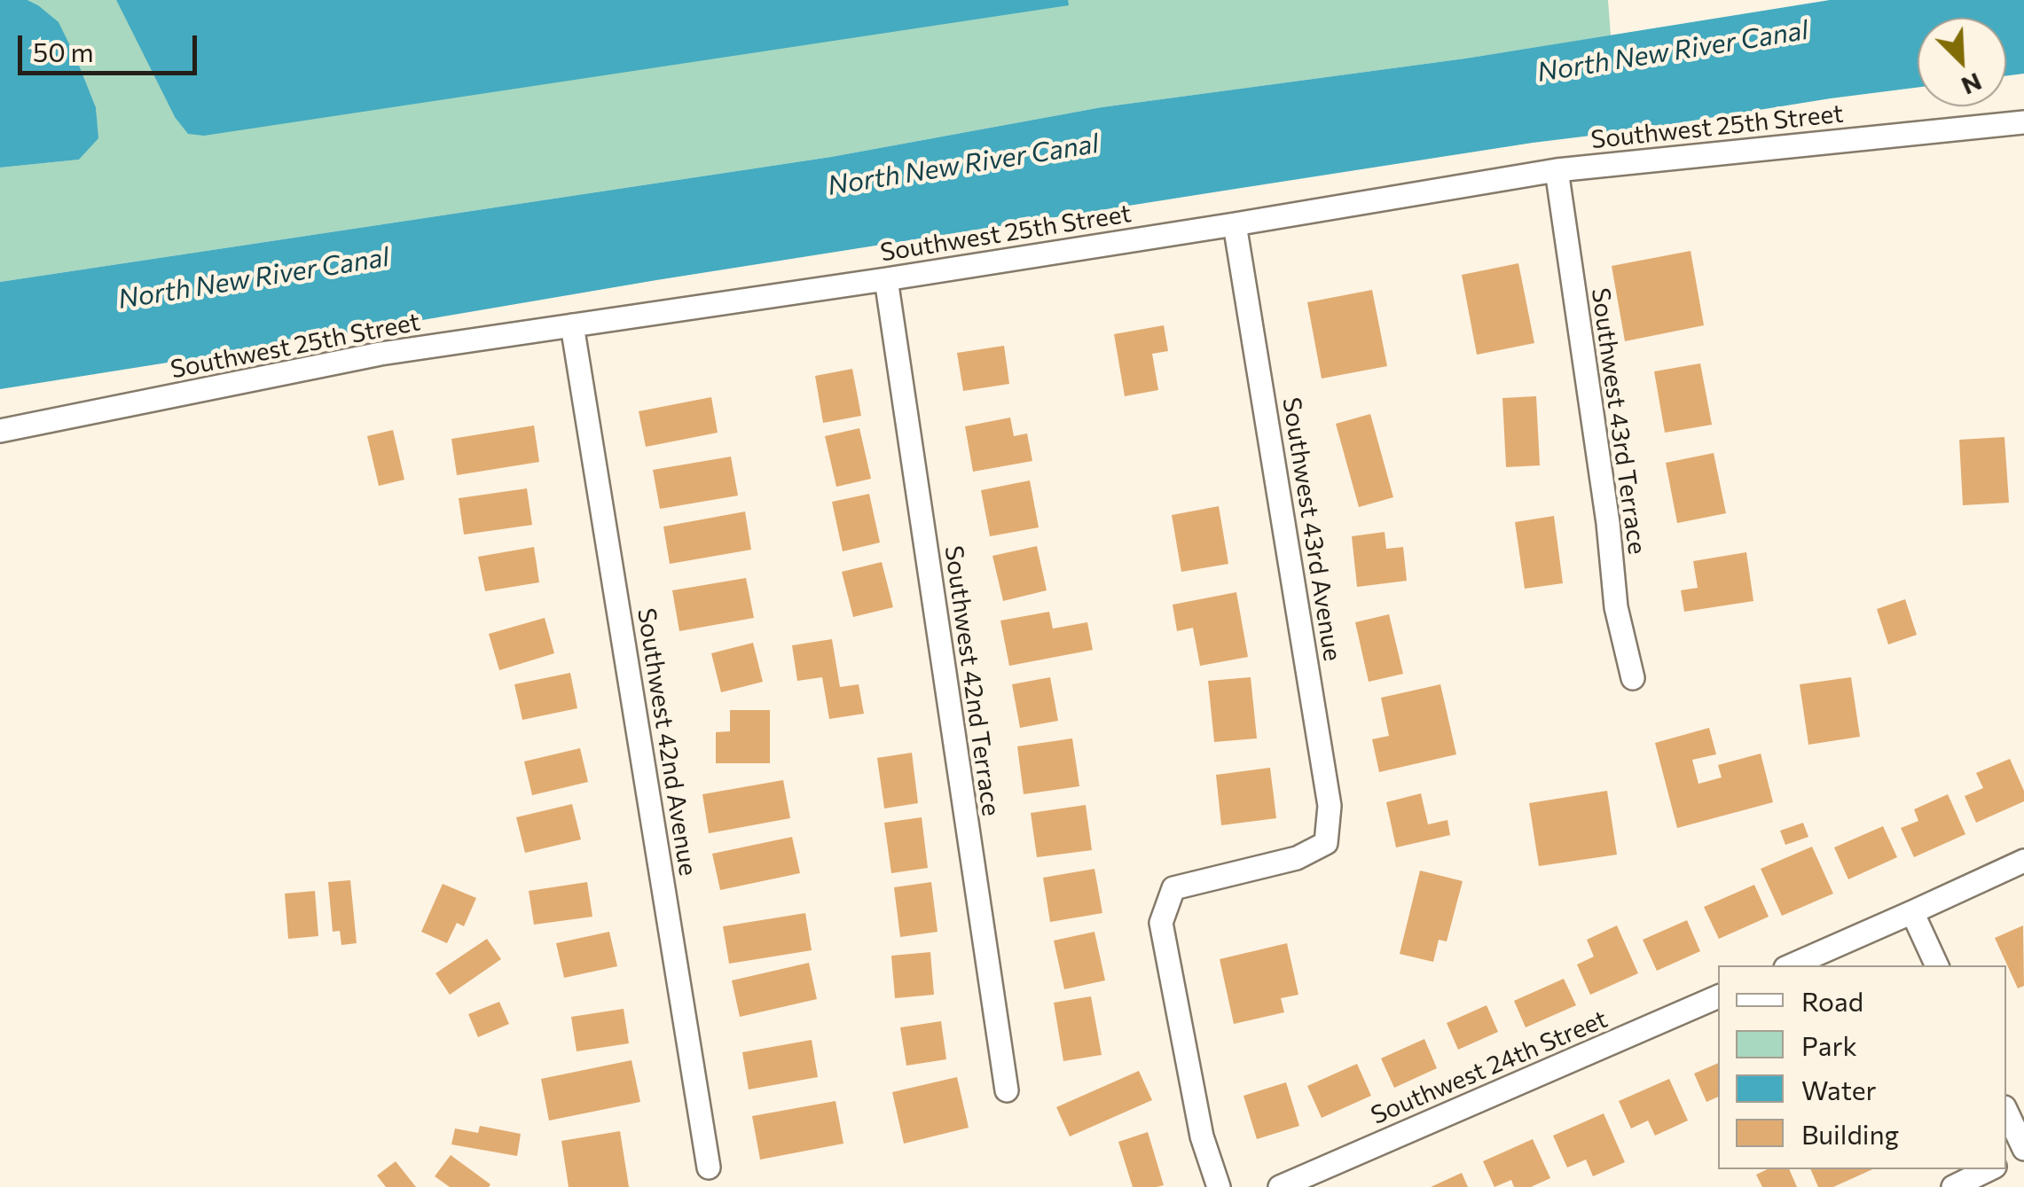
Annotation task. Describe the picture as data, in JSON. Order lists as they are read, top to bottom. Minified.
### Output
{"streets":{"street":["Southwest 25th Street","Southwest 43rd Terrace","Southwest 43rd Avenue","Southwest 42nd Terrace","Southwest 42nd Avenue","Southwest 24th Street"]},"crossings":[["Southwest 25th Street","Southwest 43rd Terrace"],["Southwest 25th Street","Southwest 43rd Avenue"],["Southwest 25th Street","Southwest 42nd Terrace"],["Southwest 25th Street","Southwest 42nd Avenue"]],"water":["North New River Canal"],"legend":["Road","Park","Water","Building"],"scale_bar":"50 m","north":"bottom right"}
